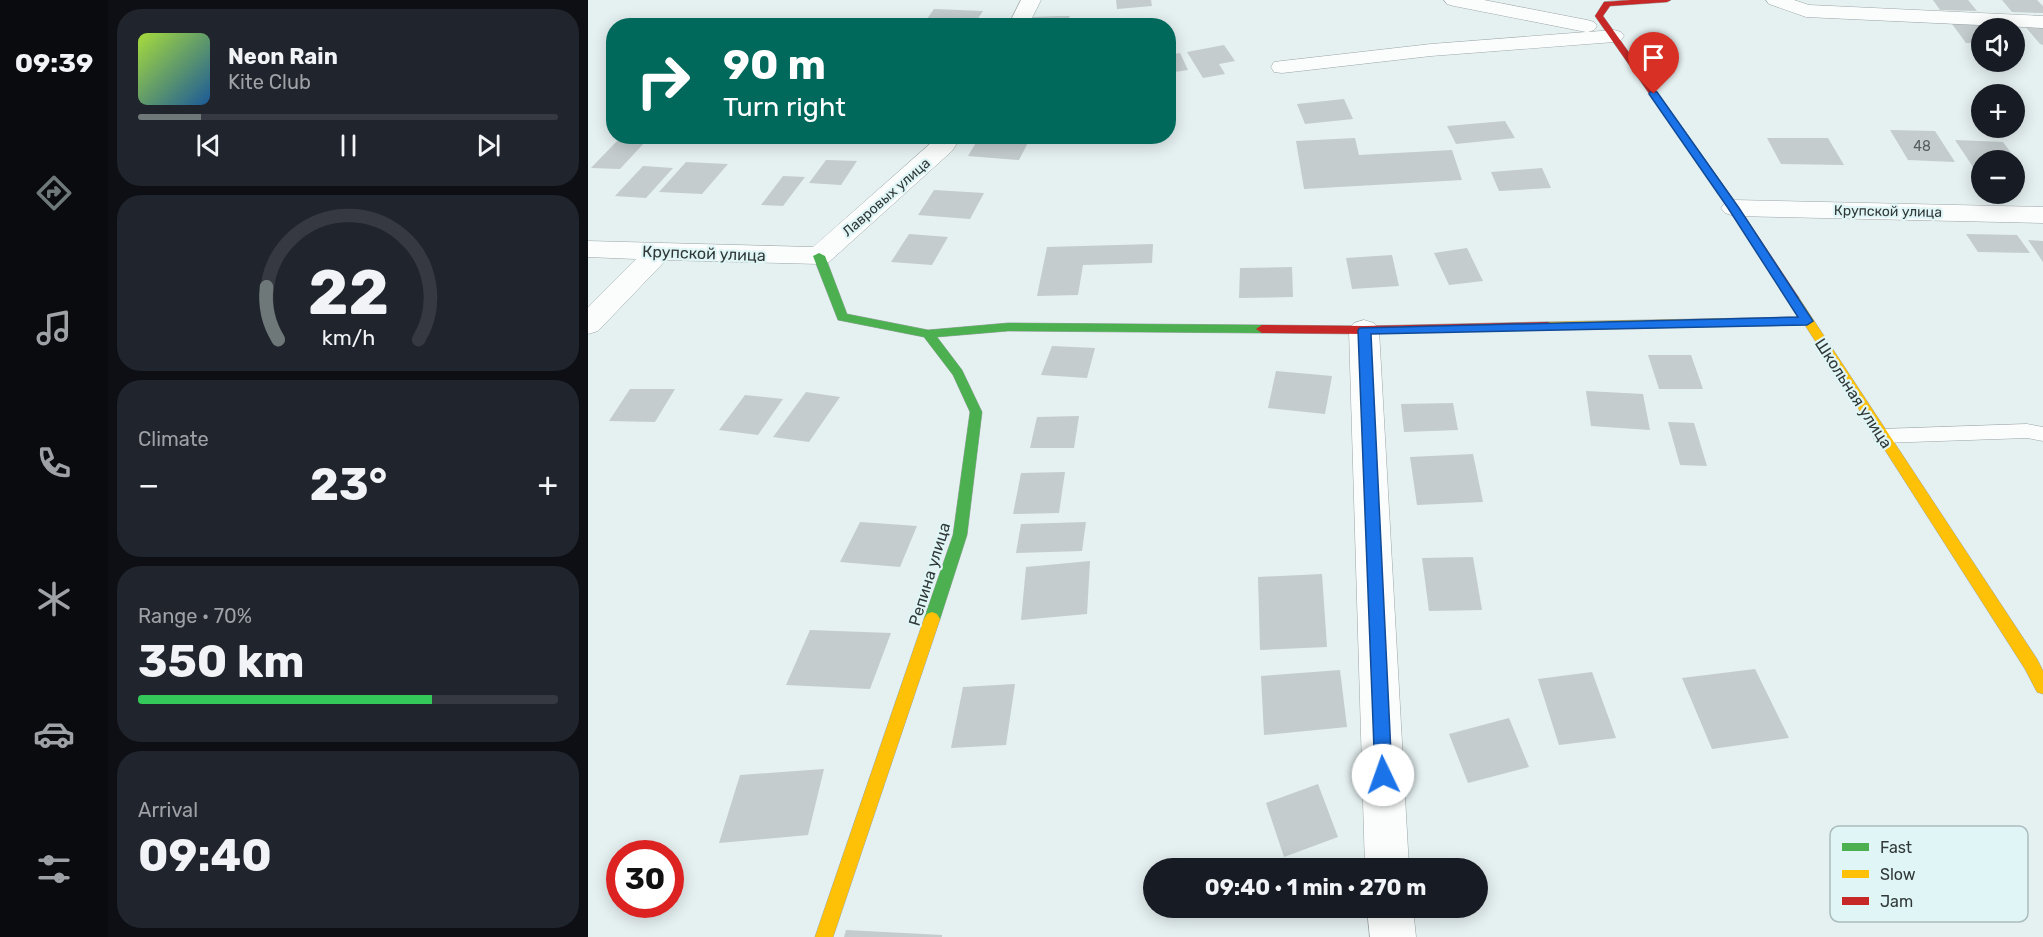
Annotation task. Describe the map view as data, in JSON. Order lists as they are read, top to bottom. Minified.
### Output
{"streets":{"street":["Лавровых улица","Крупской улица","Школьная улица","Репина улица"]},"crossings":[["Лавровых улица","Крупской улица"],["Крупской улица","Школьная улица"]],"house_numbers":["48"],"legend":["Fast","Slow","Jam"],"page":{"tabs":"09:39","map_buttons":["+","−"],"turn":["90 m","Turn right"],"song":["Neon Rain","Kite Club"],"tile":["Climate",["Range · 70%","350 km"],["Arrival","09:40"]],"heat":["−","23°","+"],"limit":"30","trip":"09:40 · 1 min · 270 m","gauge":["22","km/h"]}}
